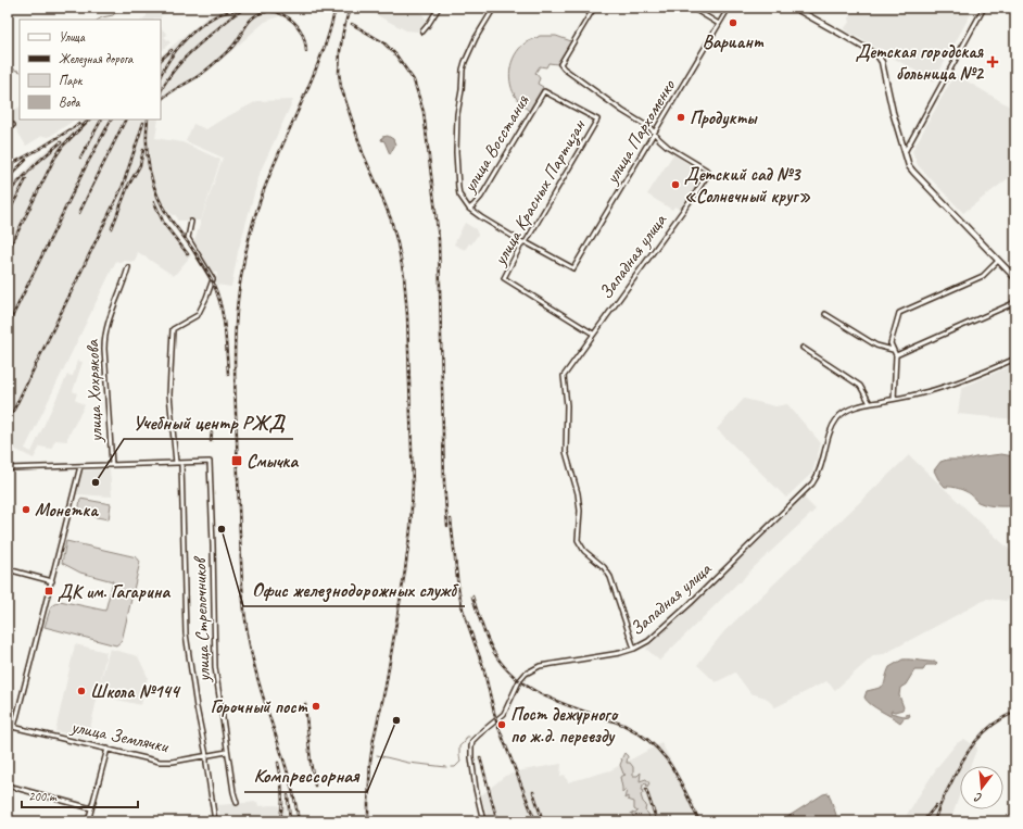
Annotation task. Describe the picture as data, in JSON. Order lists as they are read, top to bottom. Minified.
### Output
{"streets":{"street":["улица Пархоменко","улица Восстания","улица Красных Партизан","Западная улица","улица Хохрякова","улица Стрелочников","улица Землячки"]},"crossings":[["улица Пархоменко","улица Красных Партизан"],["улица Пархоменко","Западная улица"],["улица Восстания","улица Красных Партизан"],["улица Красных Партизан","Западная улица"],["улица Хохрякова","улица Землячки"],["улица Стрелочников","улица Землячки"]],"places":{"other":["Вариант","Продукты","Детский сад №3 «Солнечный круг»","Учебный центр РЖД","Монетка","Офис железнодорожных служб","Школа №144","Горочный пост","Компрессорная","Пост дежурного по ж.д. переезду"],"health":["Детская городская больница №2"],"transit":["Смычка","ДК им. Гагарина"]},"legend":["Улица","Железная дорога","Парк","Вода"],"scale_bar":"200 m","north":"bottom"}
